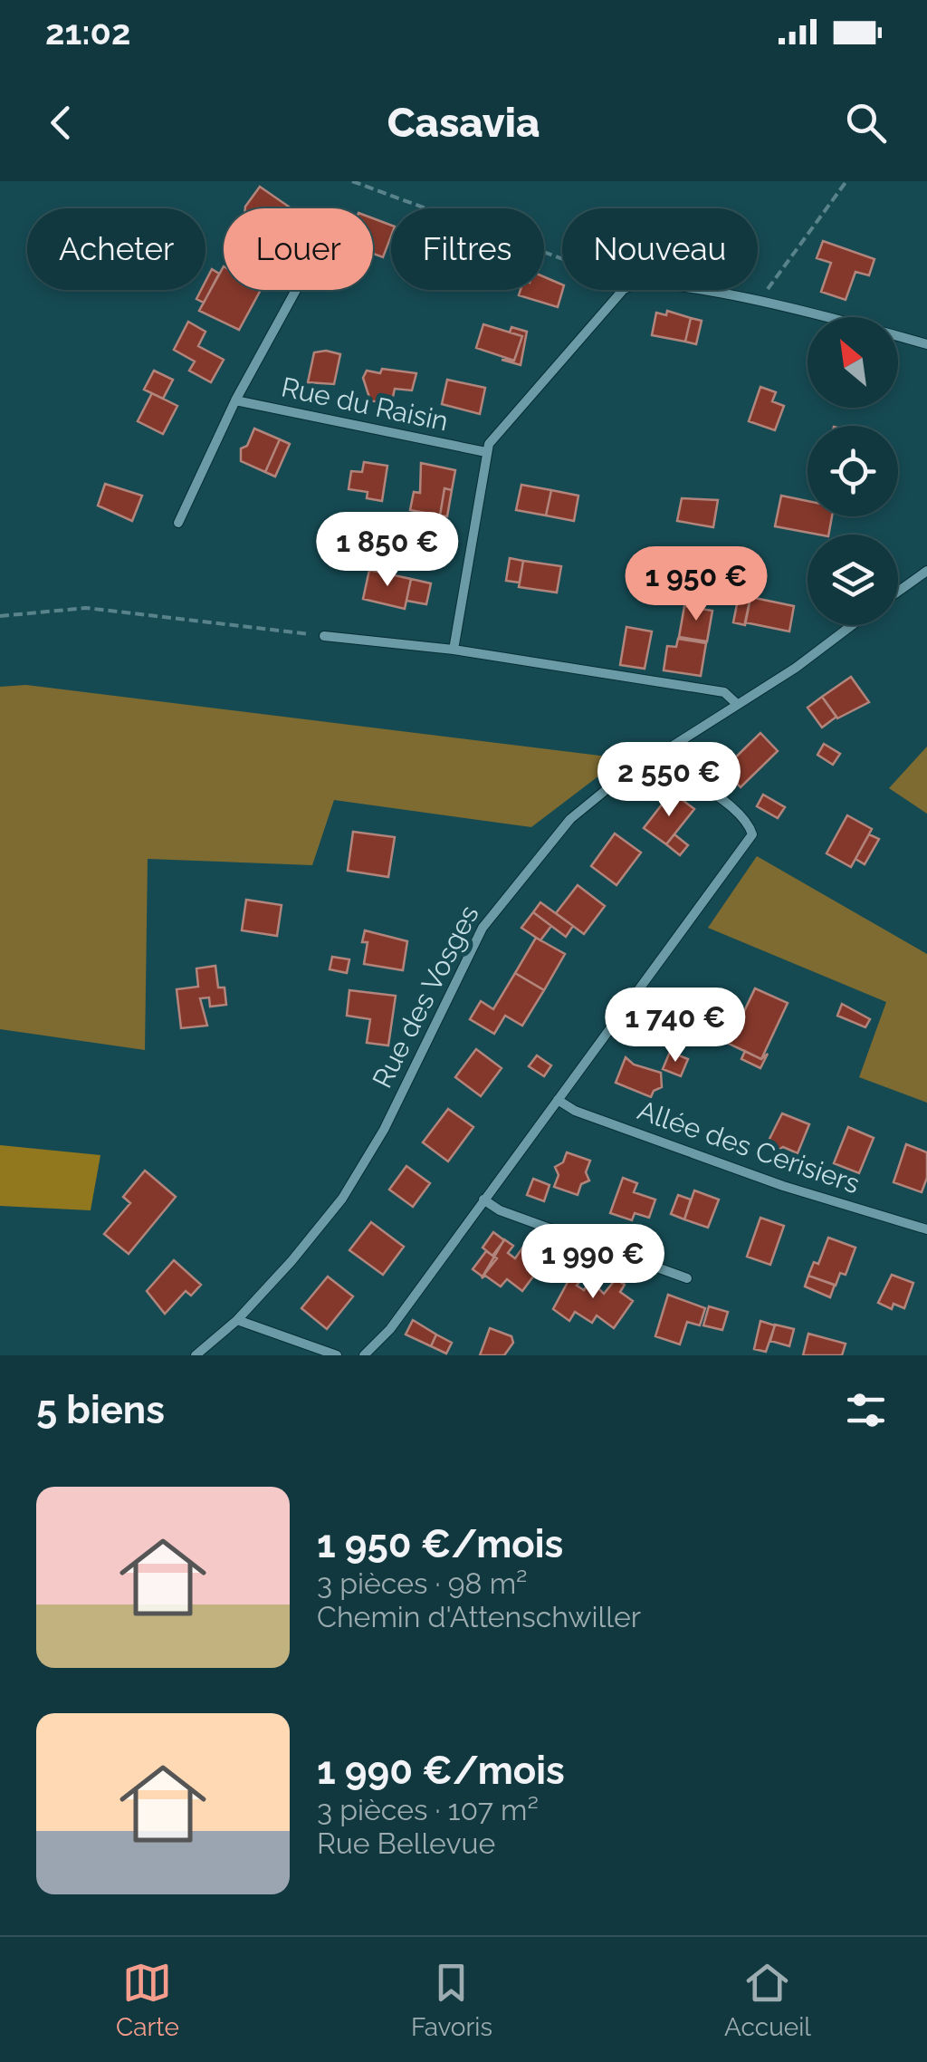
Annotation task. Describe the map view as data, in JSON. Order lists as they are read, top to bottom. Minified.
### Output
{"streets":{"street":["Rue du Raisin","Rue des Vosges","Allée des Cerisiers"]},"north":"top left","page":{"status":"21:02","header":"Casavia","chip":["Acheter","Louer","Filtres","Nouveau"],"price":["1 850 €","1 950 €","2 550 €","1 740 €","1 990 €"],"heading":"5 biens","list":[{"name":"1 950 €/mois","note":"3 pièces · 98 m² · Chemin d'Attenschwiller"},{"name":"1 990 €/mois","note":"3 pièces · 107 m² · Rue Bellevue"}],"tabs":["Carte","Favoris","Accueil"]}}
